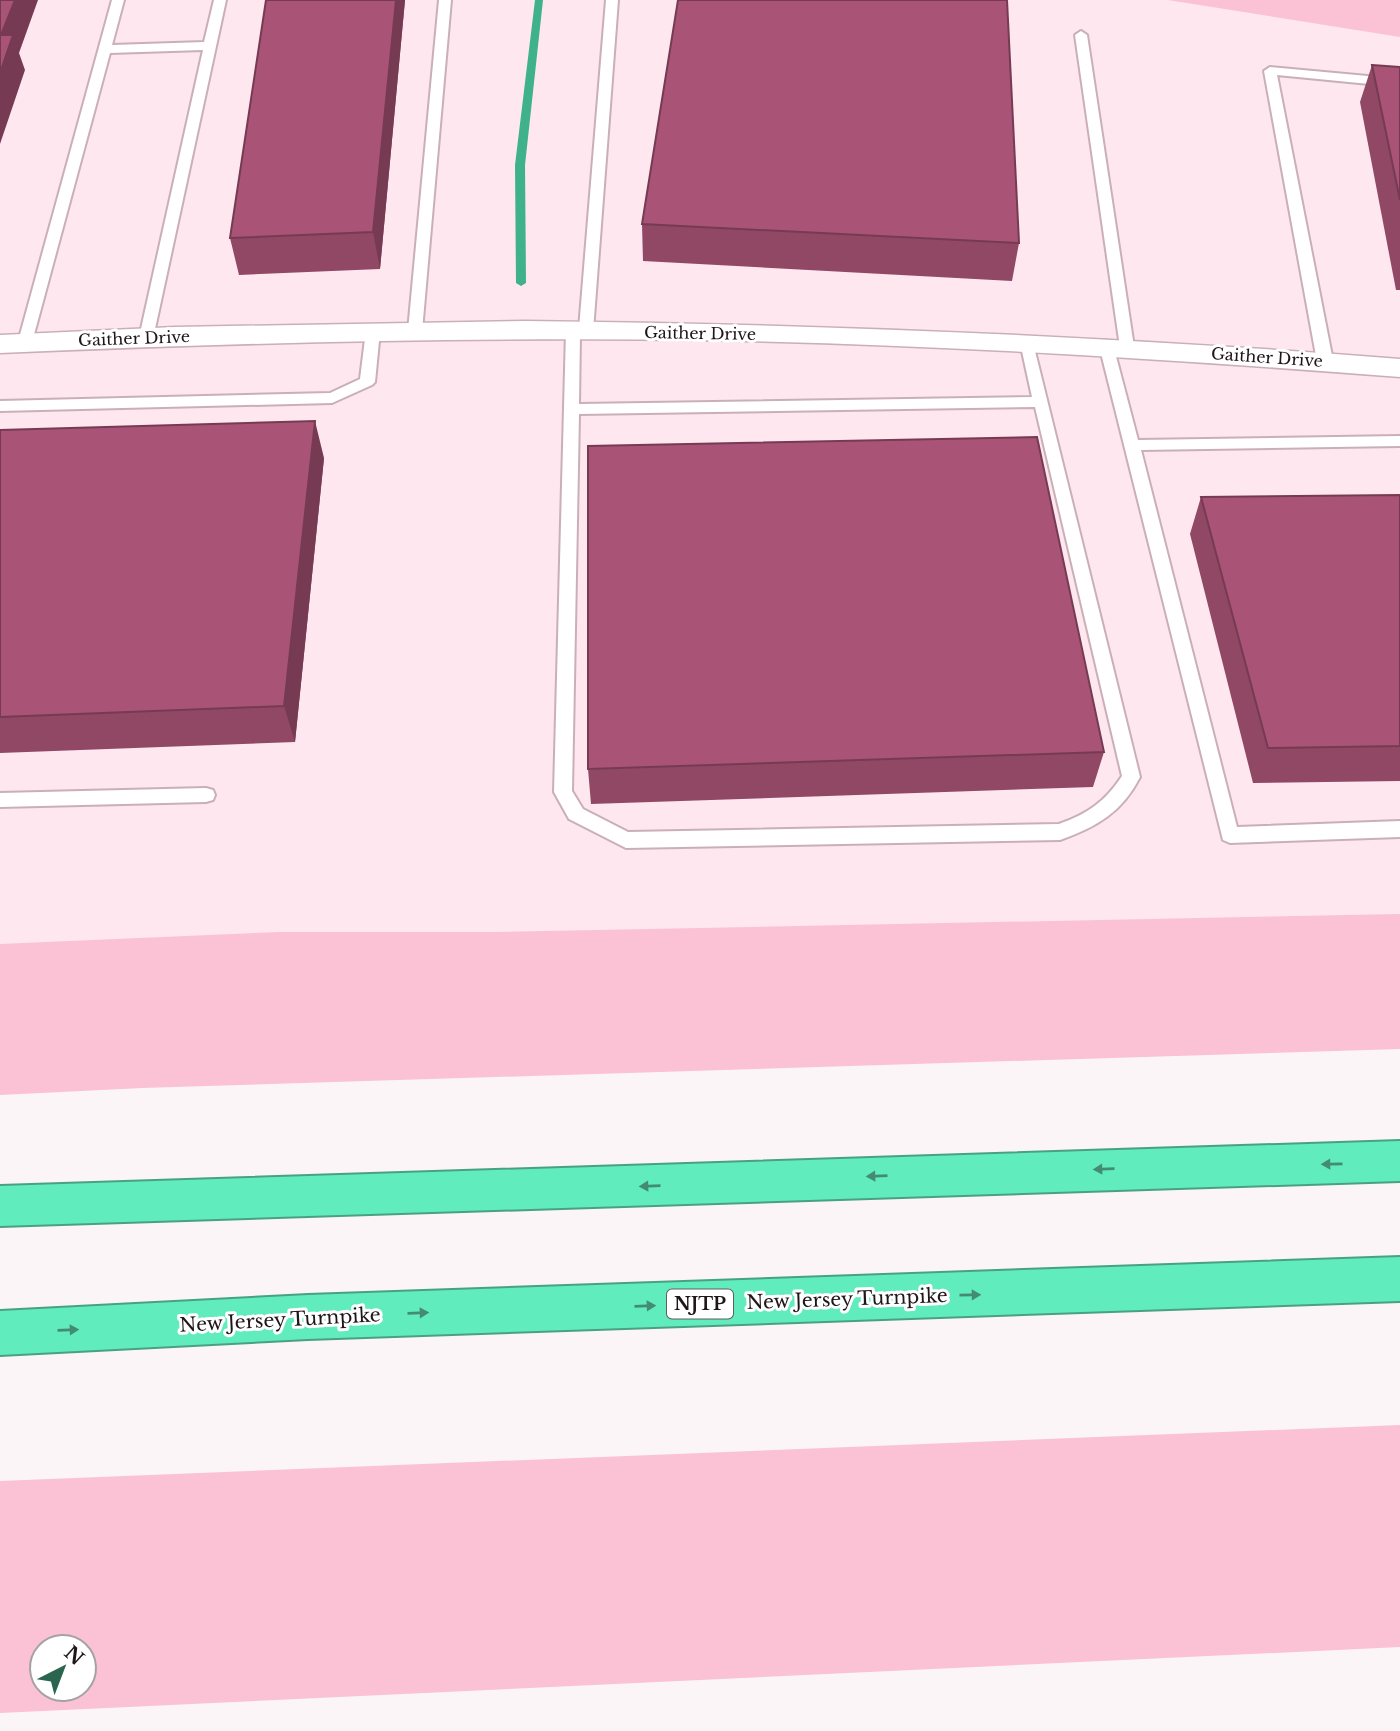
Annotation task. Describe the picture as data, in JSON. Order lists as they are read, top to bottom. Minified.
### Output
{"streets":{"highway":["New Jersey Turnpike","NJTP"],"street":["Gaither Drive"]},"north":"top right"}
